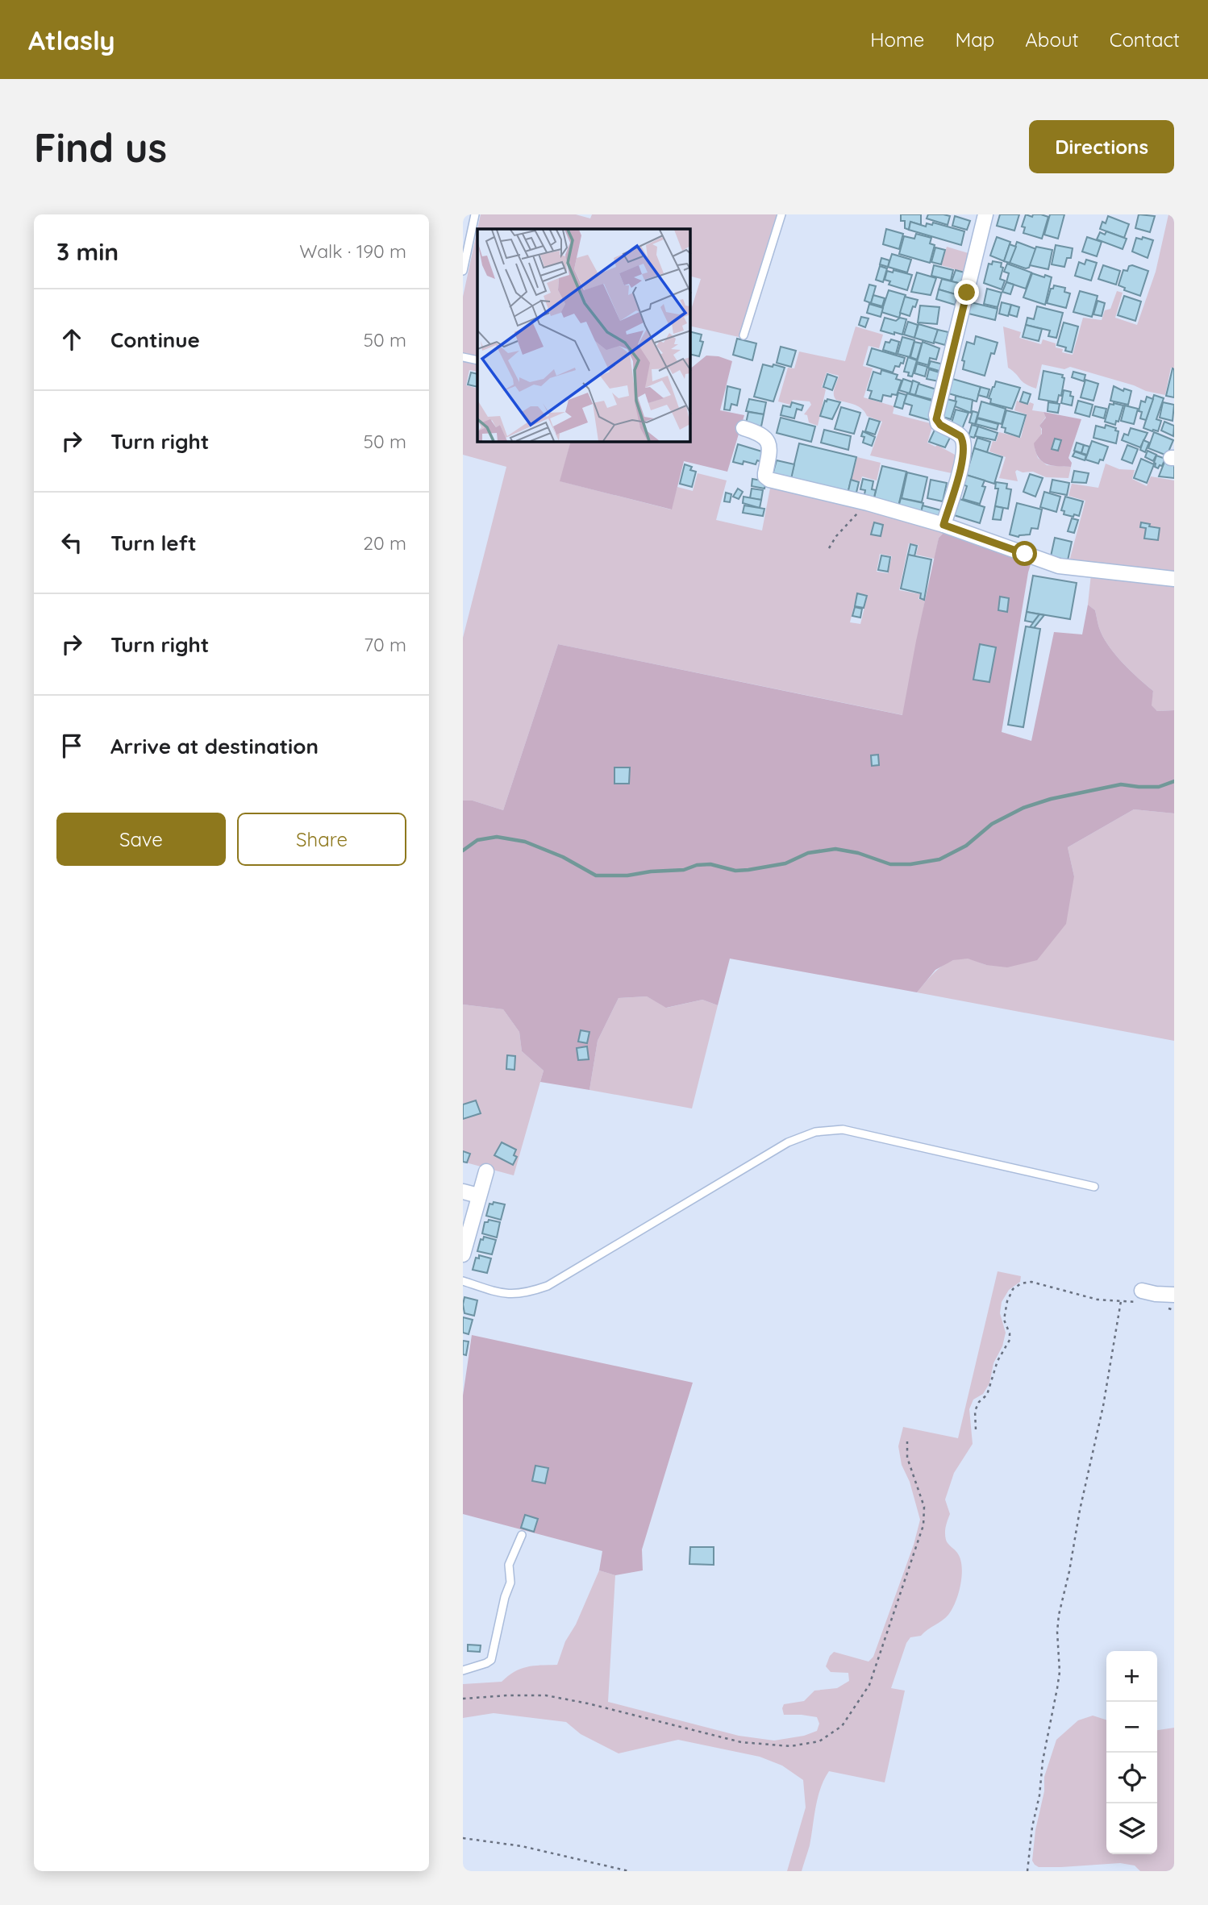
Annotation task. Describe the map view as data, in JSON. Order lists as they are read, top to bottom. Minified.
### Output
{"page":{"header":"Atlasly","nav":["Home","Map","About","Contact"],"buttons":["Directions",["Save","Share"]],"title":"Find us","heading":["3 min","Walk · 190 m"],"list":[["Continue","50 m"],["Turn right","50 m"],["Turn left","20 m"],["Turn right","70 m"],"Arrive at destination"],"map_buttons":["+","−"]}}
